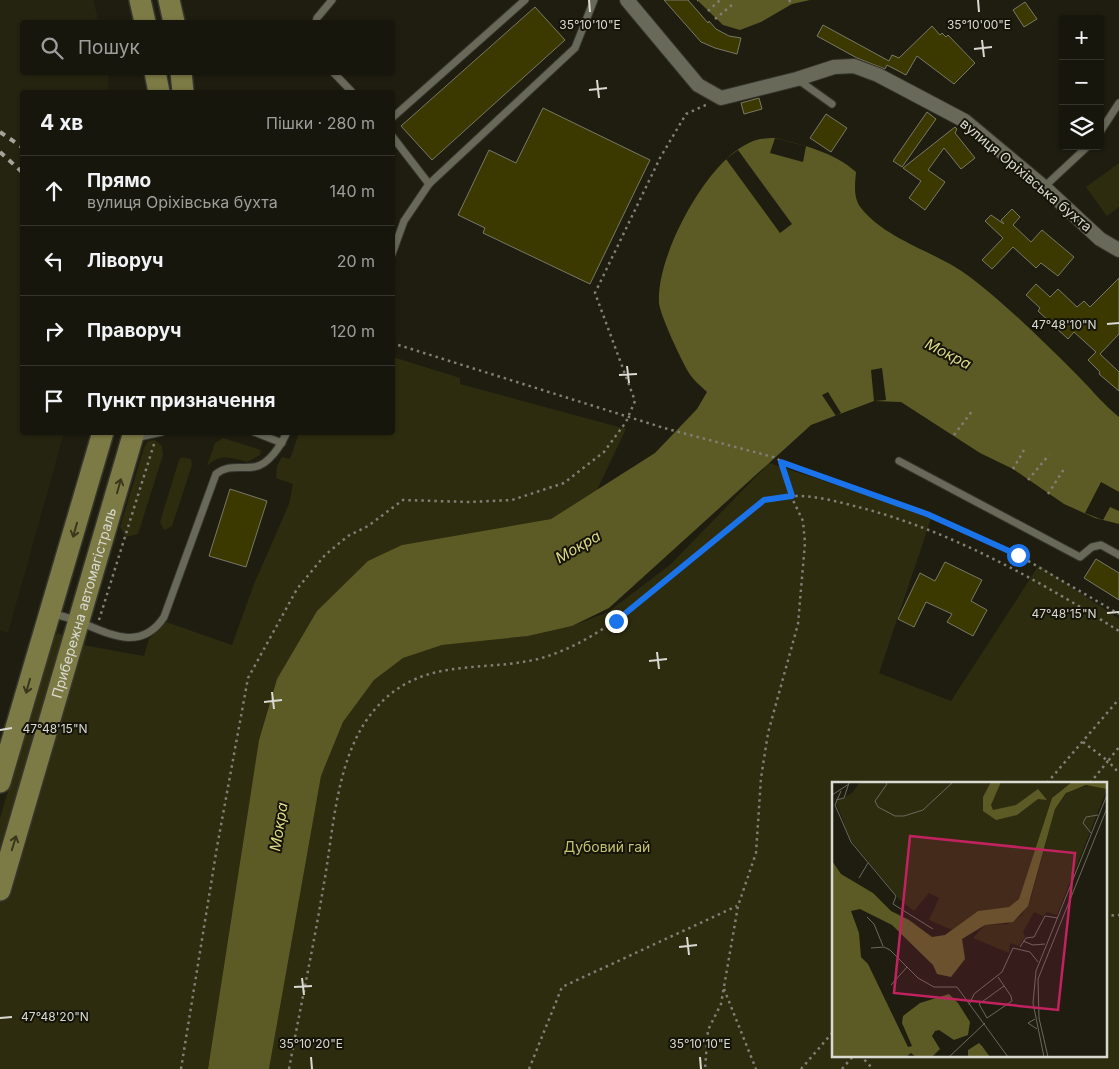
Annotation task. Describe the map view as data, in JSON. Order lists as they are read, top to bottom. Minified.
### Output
{"streets":{"main road":["Прибережна автомагістраль"],"street":["вулиця Оріхівська бухта"]},"water":["Мокра"],"parks":["Дубовий гай"],"page":{"map_buttons":["+","−"],"search":"Пошук","heading":["4 хв","Пішки · 280 m"],"list":[["Прямо","вулиця Оріхівська бухта","140 m"],["Ліворуч","20 m"],["Праворуч","120 m"],"Пункт призначення"]},"coordinates":["35°10'10\"E","35°10'00\"E","47°48'10\"N","47°48'15\"N","47°48'20\"N","35°10'20\"E"]}
